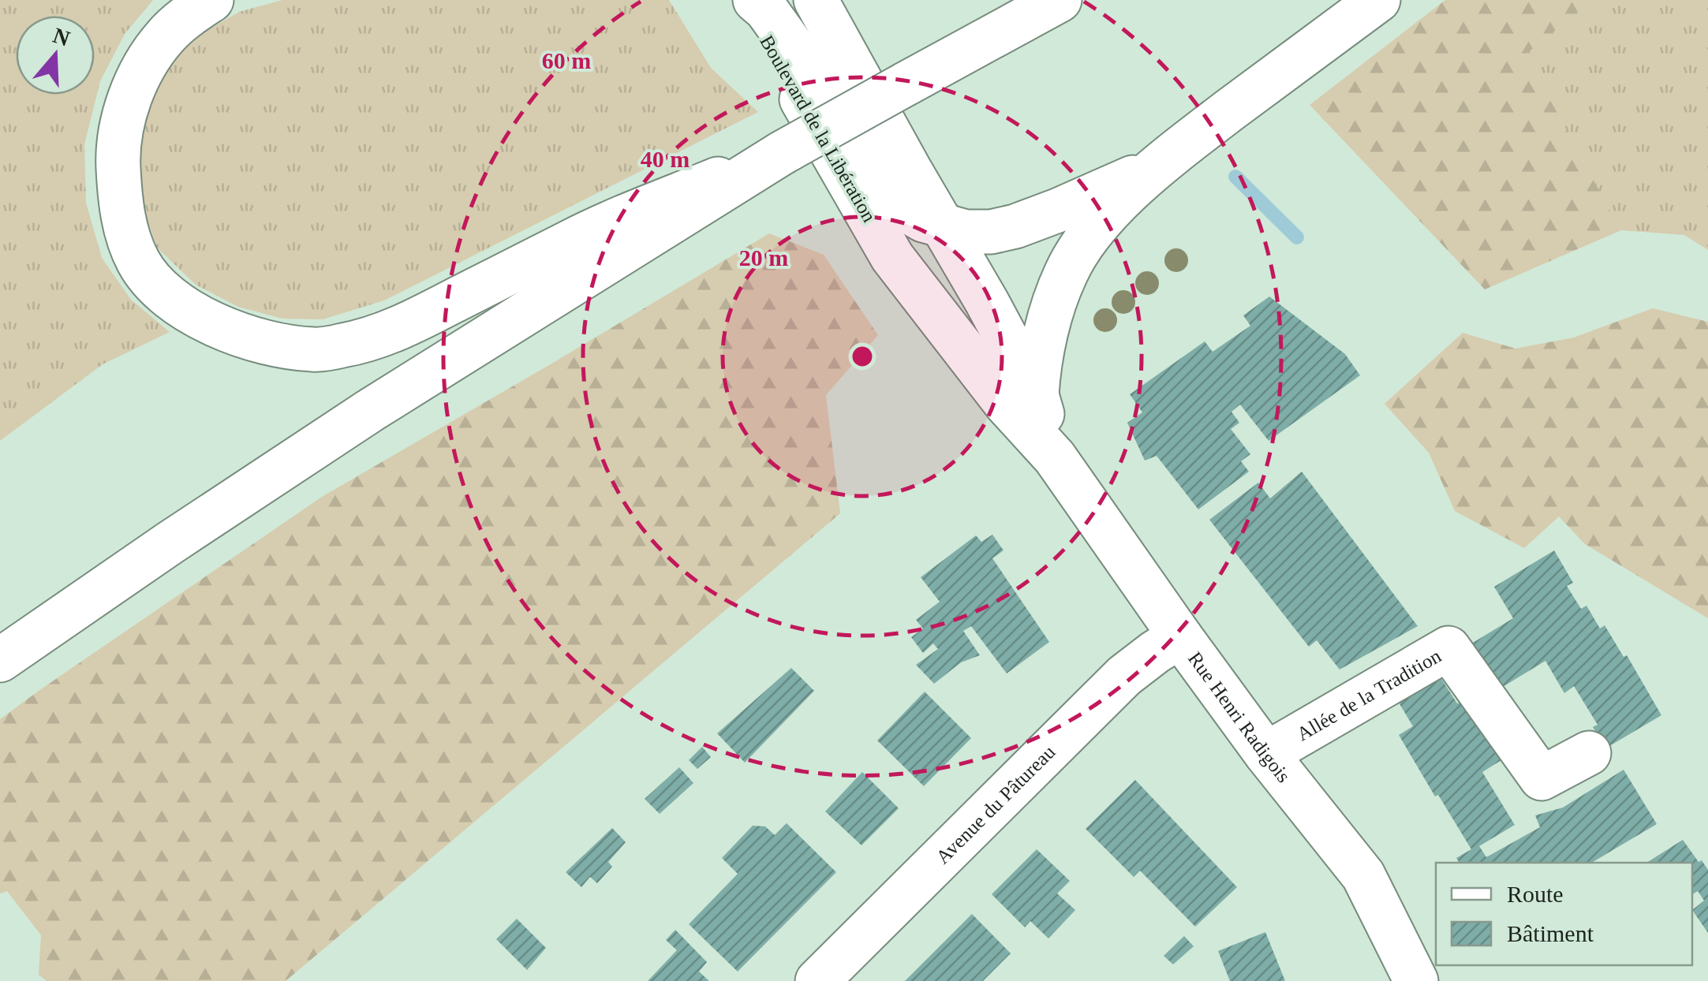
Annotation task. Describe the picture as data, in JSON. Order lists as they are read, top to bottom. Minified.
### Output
{"streets":{"street":["Boulevard de la Libération","Allée de la Tradition","Rue Henri Radigois","Avenue du Pâtureau"]},"crossings":[["Boulevard de la Libération","Rue Henri Radigois"],["Allée de la Tradition","Rue Henri Radigois"],["Rue Henri Radigois","Avenue du Pâtureau"]],"legend":["Route","Bâtiment"],"north":"top","rings":["60 m","40 m","20 m"]}
